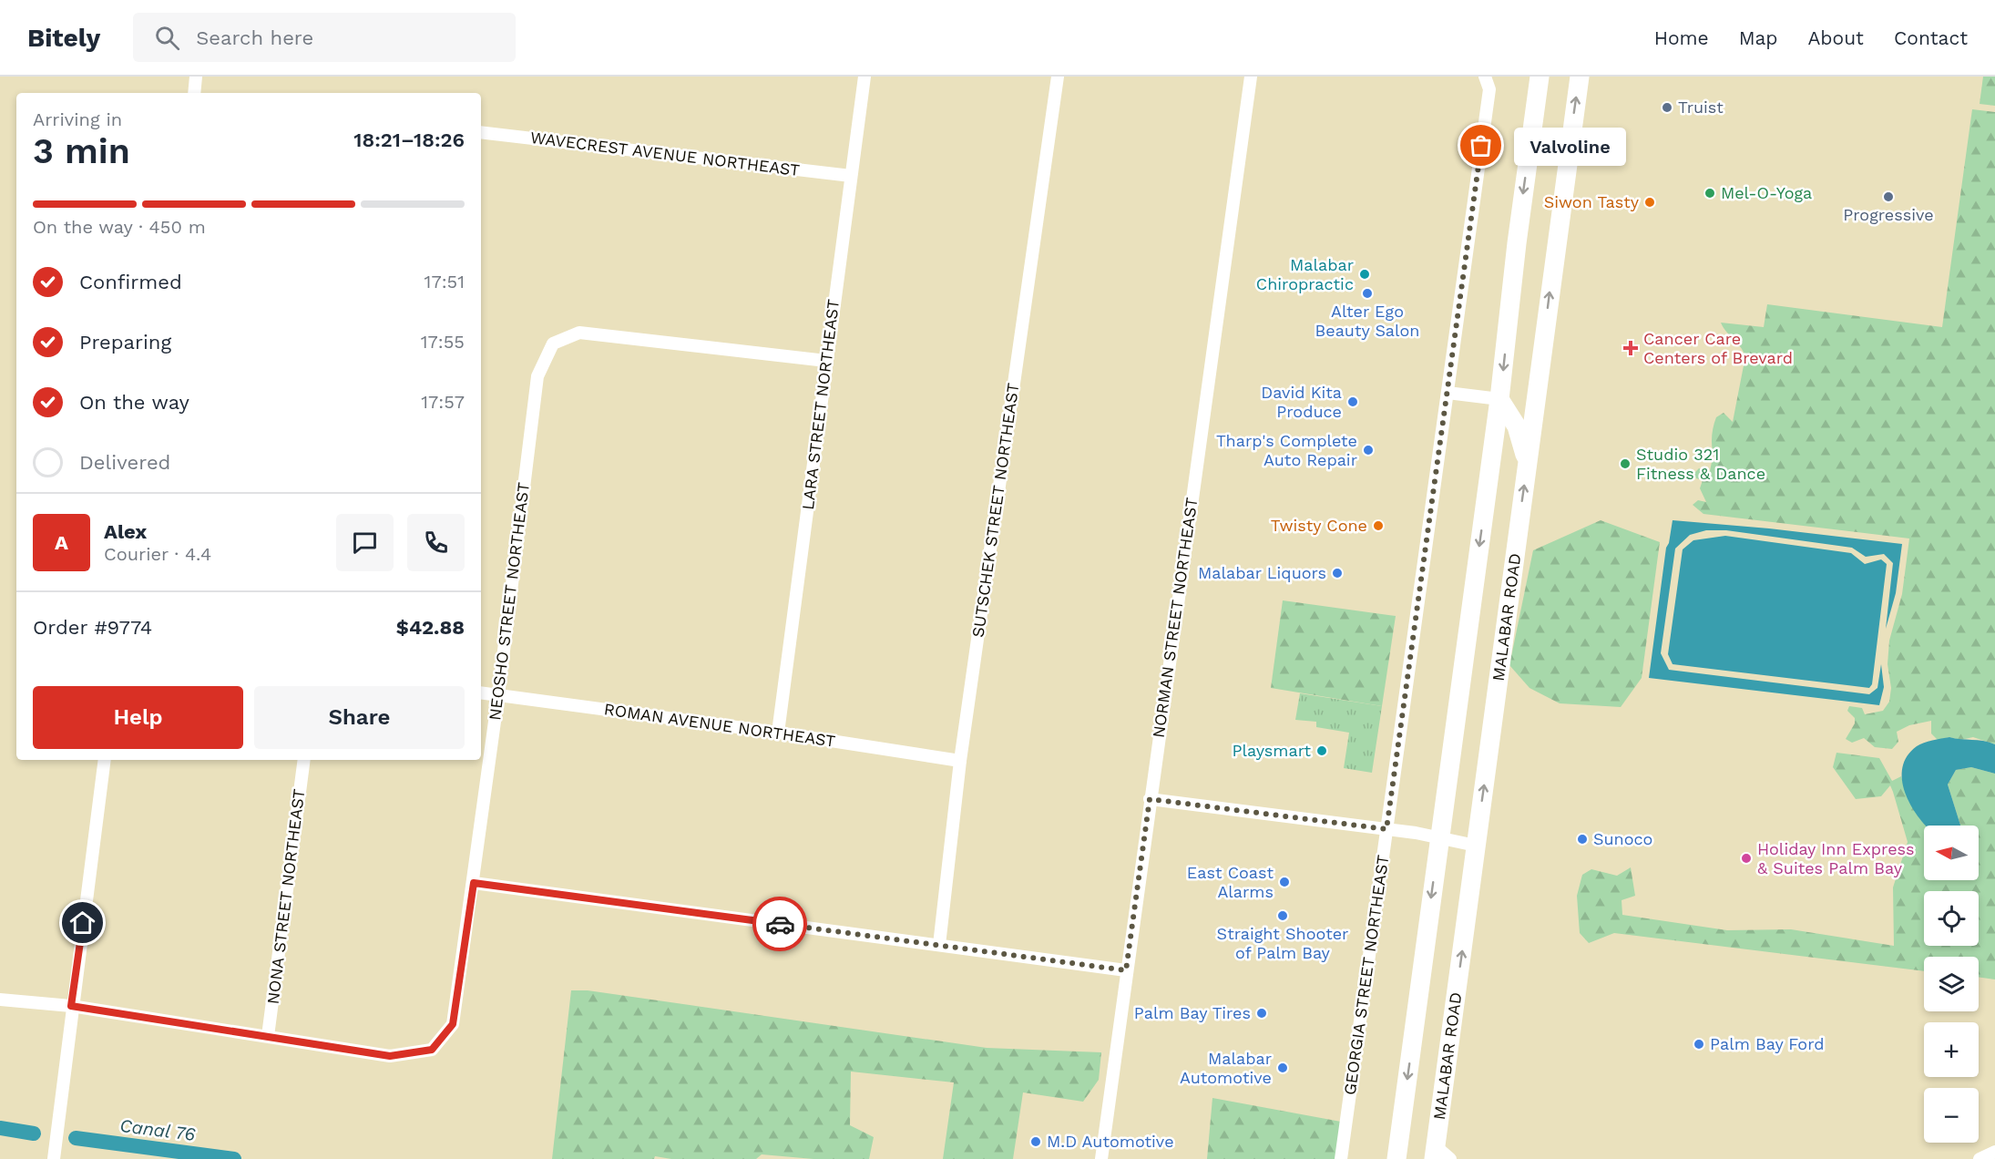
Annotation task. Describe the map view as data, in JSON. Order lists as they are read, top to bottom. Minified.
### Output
{"streets":{"main road":["MALABAR ROAD"],"street":["WAVECREST AVENUE NORTHEAST","LARA STREET NORTHEAST","SUTSCHEK STREET NORTHEAST","NEOSHO STREET NORTHEAST","NORMAN STREET NORTHEAST","ROMAN AVENUE NORTHEAST","NONA STREET NORTHEAST","GEORGIA STREET NORTHEAST"]},"crossings":[["WAVECREST AVENUE NORTHEAST","LARA STREET NORTHEAST"],["LARA STREET NORTHEAST","NEOSHO STREET NORTHEAST"],["LARA STREET NORTHEAST","ROMAN AVENUE NORTHEAST"],["SUTSCHEK STREET NORTHEAST","ROMAN AVENUE NORTHEAST"],["NEOSHO STREET NORTHEAST","ROMAN AVENUE NORTHEAST"],["NEOSHO STREET NORTHEAST","NONA STREET NORTHEAST"]],"water":["Canal 76"],"places":{"other":["Truist","Valvoline","Mel-O-Yoga","Progressive","Siwon Tasty","Malabar Chiropractic","Alter Ego Beauty Salon","David Kita Produce","Tharp's Complete Auto Repair","Studio 321 Fitness & Dance","Twisty Cone","Malabar Liquors","Playsmart","Sunoco","Holiday Inn Express & Suites Palm Bay","East Coast Alarms","Straight Shooter of Palm Bay","Palm Bay Tires","Palm Bay Ford","Malabar Automotive","M.D Automotive"],"health":["Cancer Care Centers of Brevard"]},"north":"left","page":{"header":"Bitely","search":"Search here","nav":["Home","Map","About","Contact"],"heading":["3 min","Arriving in","18:21–18:26"],"panel":["Alex","Courier · 4.4","Order #9774","$42.88"],"bubble":"Valvoline","bar":"On the way · 450 m","list":[["Confirmed","17:51"],["Preparing","17:55"],["On the way","17:57"],"Delivered"],"round":"A","buttons":["Help","Share"],"map_buttons":["+","−"]}}
